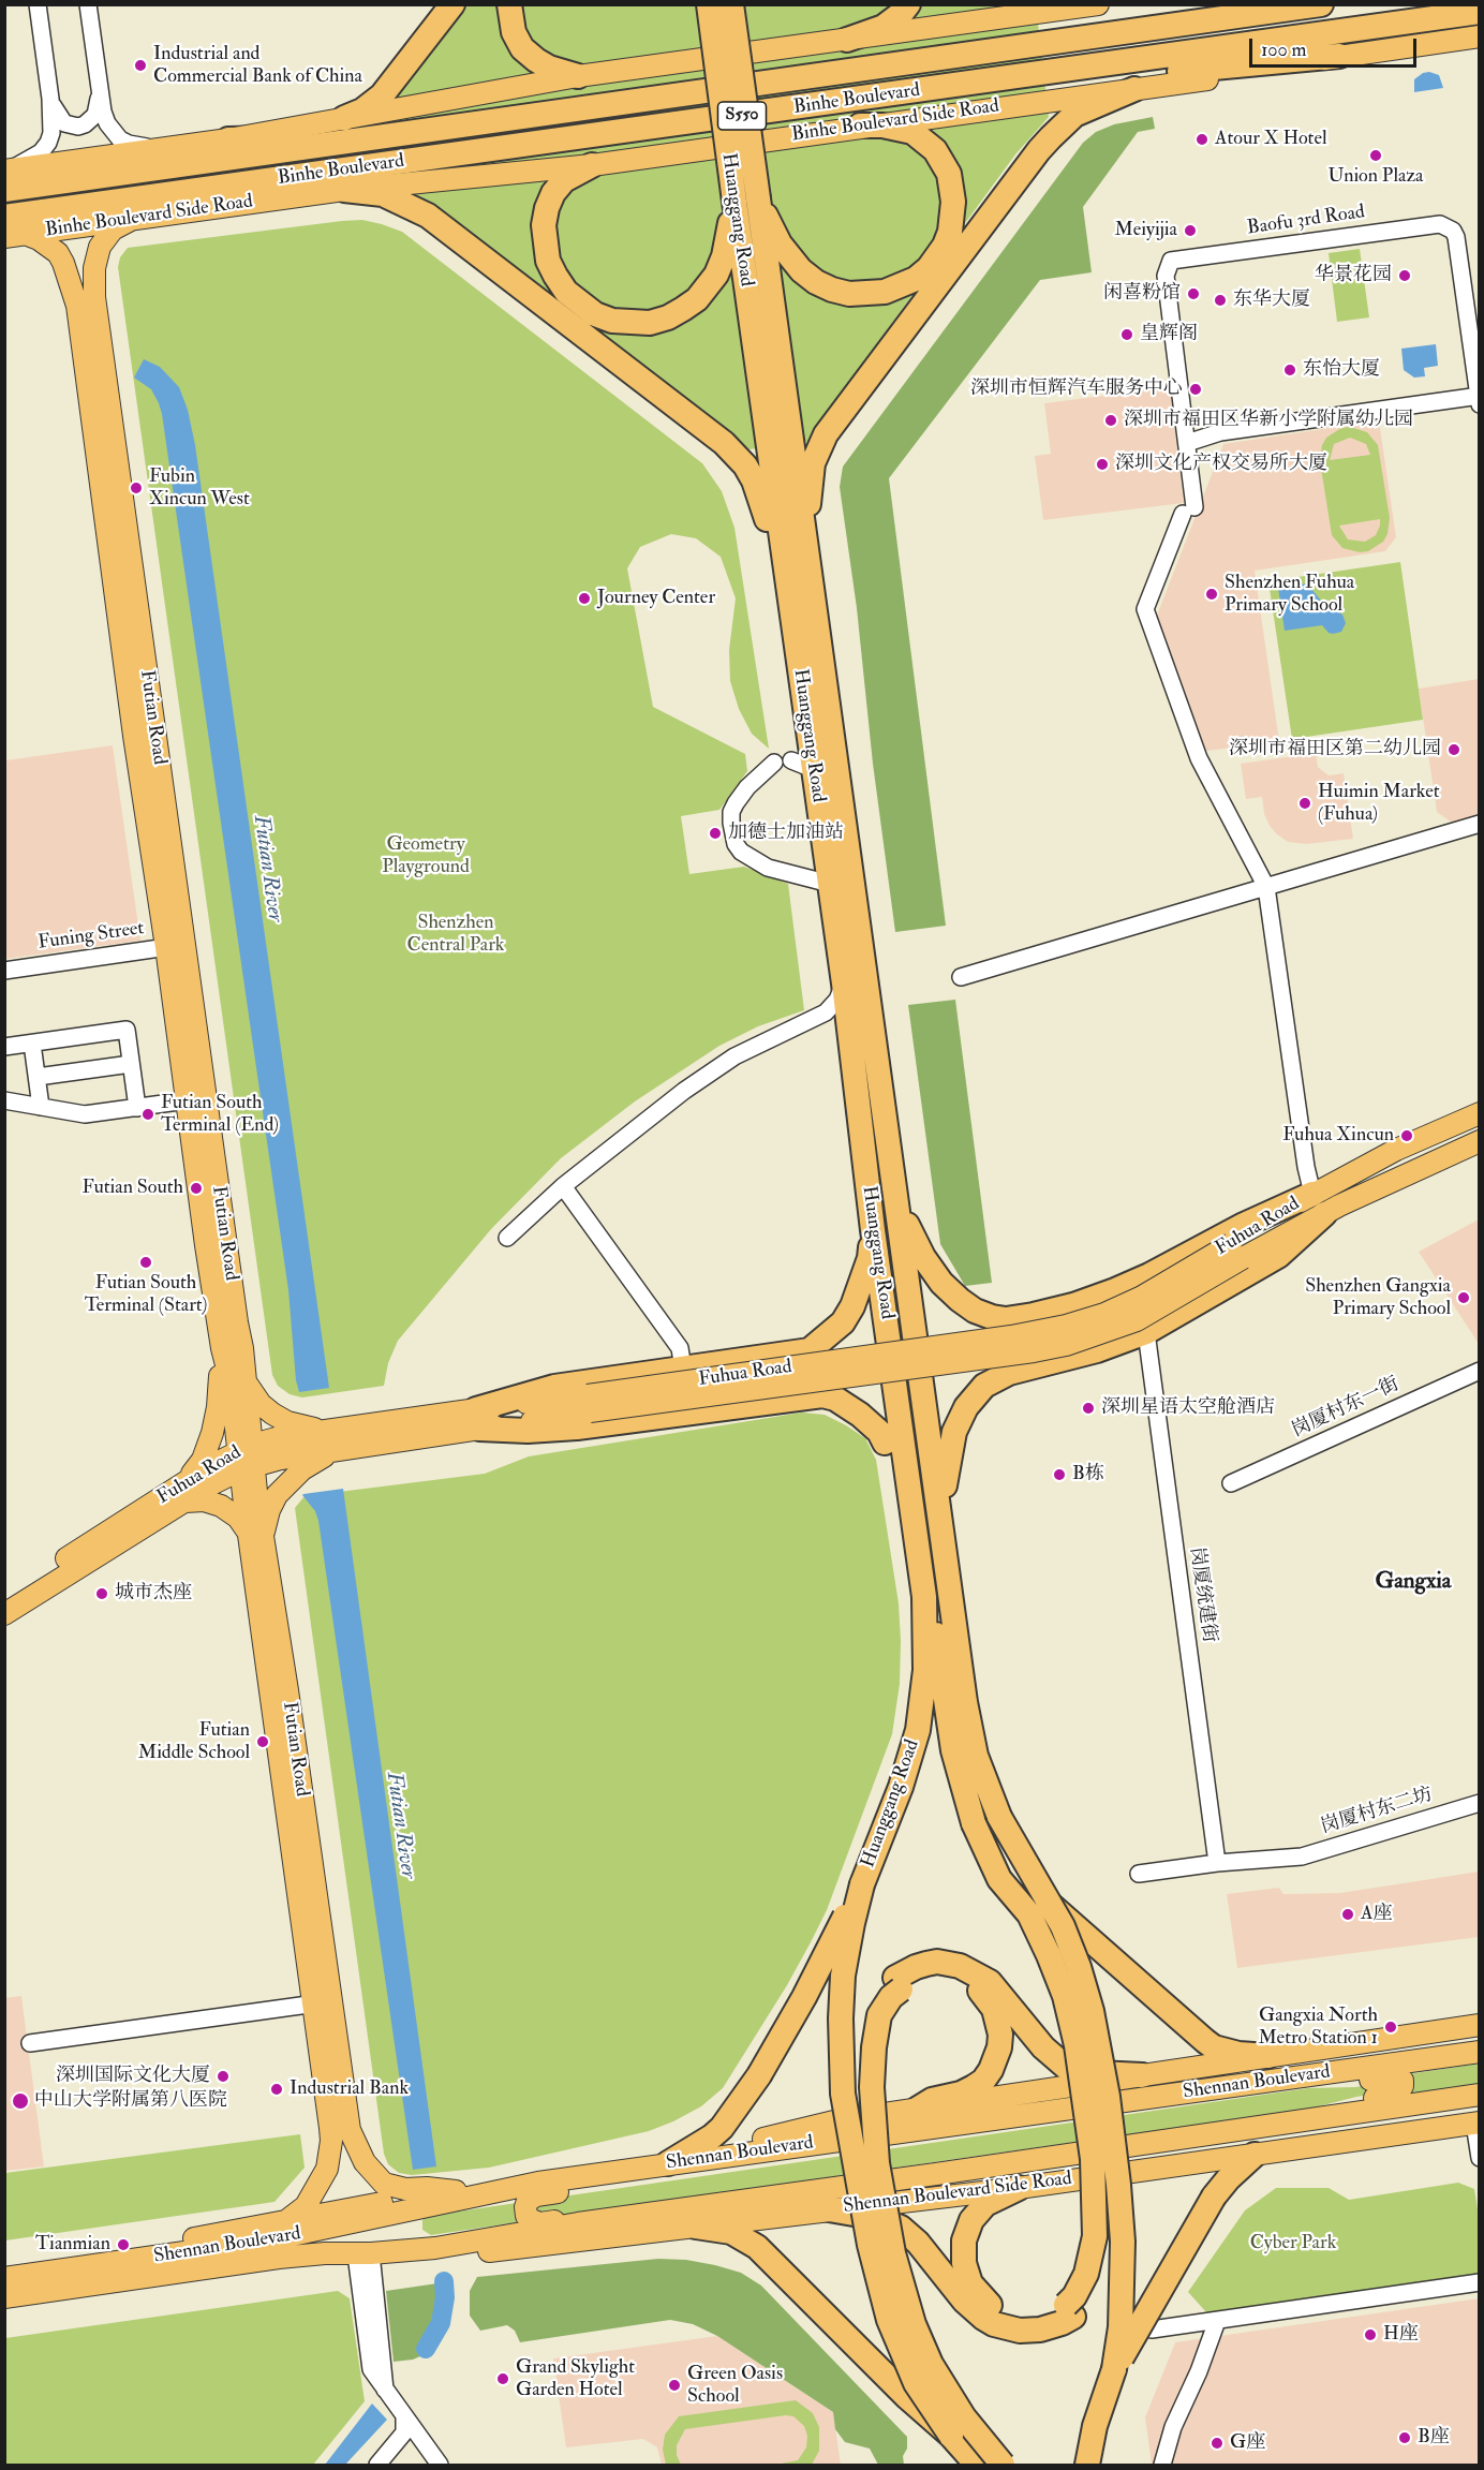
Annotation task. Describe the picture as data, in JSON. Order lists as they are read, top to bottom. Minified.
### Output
{"streets":{"highway":["Binhe Boulevard","S550","Huanggang Road"],"main road":["Binhe Boulevard Side Road","Futian Road","Fuhua Road","Shennan Boulevard","Shennan Boulevard Side Road"],"street":["Baofu 3rd Road","Funing Street","岗厦村东一街","岗厦统建街","岗厦村东二坊"]},"crossings":[["Binhe Boulevard Side Road","Futian Road"],["Huanggang Road","Shennan Boulevard Side Road"],["Futian Road","Funing Street"],["Futian Road","Fuhua Road"],["岗厦统建街","岗厦村东二坊"],["Shennan Boulevard","Shennan Boulevard Side Road"]],"districts":["Gangxia"],"water":["Futian River"],"parks":["Geometry Playground","Shenzhen Central Park","Cyber Park"],"places":["Industrial and Commercial Bank of China","Atour X Hotel","Union Plaza","Meiyijia","华景花园","闲喜粉馆","东华大厦","皇辉阁","东怡大厦","深圳市恒辉汽车服务中心","深圳市福田区华新小学附属幼儿园","深圳文化产权交易所大厦","Fubin Xincun West","Shenzhen Fuhua Primary School","Journey Center","深圳市福田区第二幼儿园","Huimin Market (Fuhua)","加德士加油站","Futian South Terminal (End)","Fuhua Xincun","Futian South","Futian South Terminal (Start)","Shenzhen Gangxia Primary School","深圳星语太空舱酒店","B栋","城市杰座","Futian Middle School","A座","Gangxia North Metro Station 1","深圳国际文化大厦","Industrial Bank","中山大学附属第八医院","Tianmian","H座","Grand Skylight Garden Hotel","Green Oasis School","B座","G座"],"scale_bar":"100 m"}
